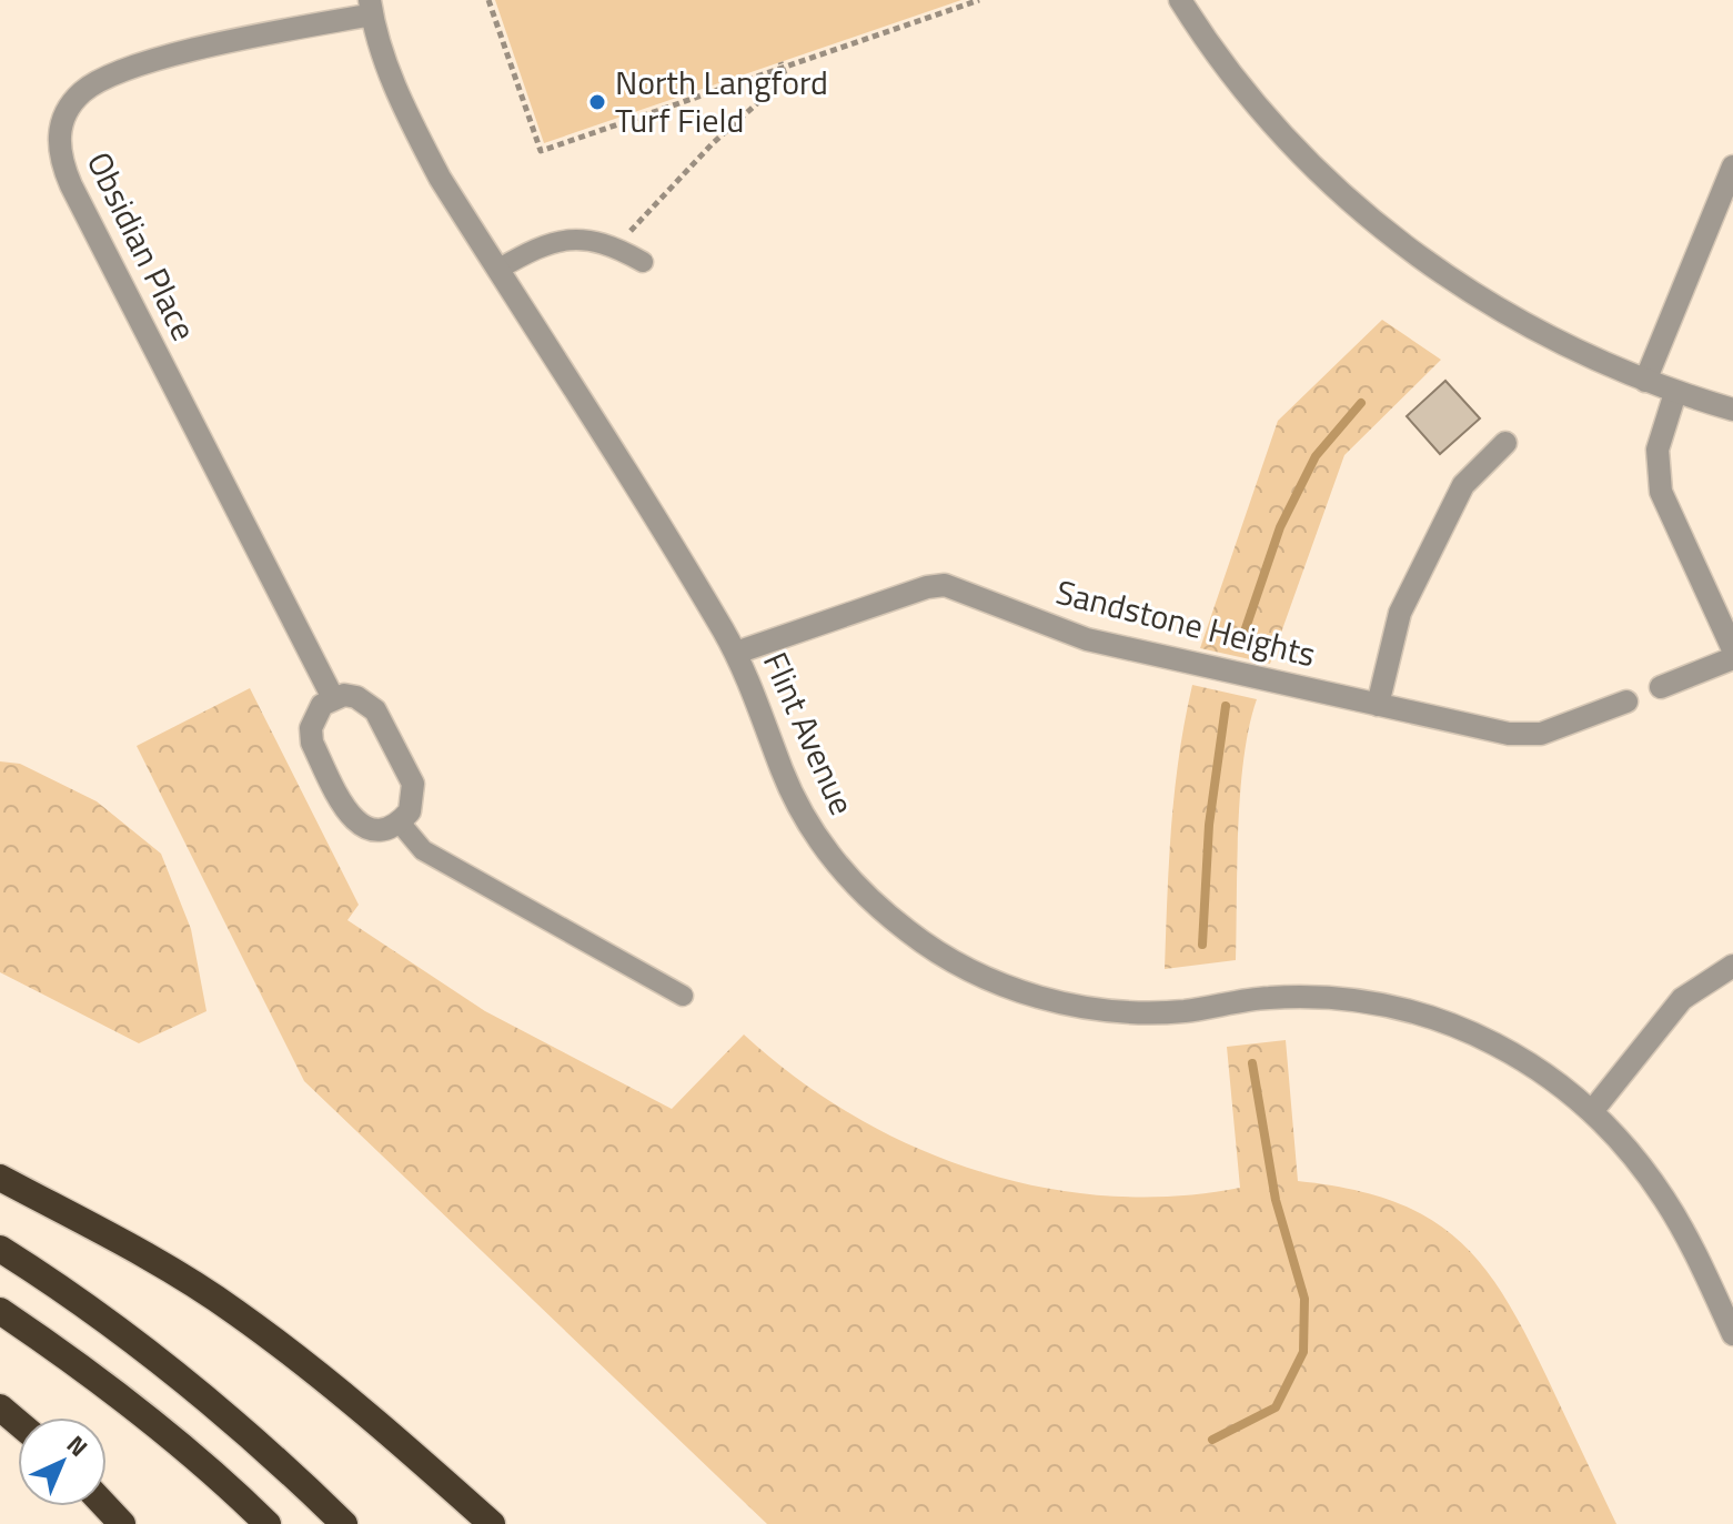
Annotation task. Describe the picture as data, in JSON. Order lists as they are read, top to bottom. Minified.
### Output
{"streets":{"street":["Obsidian Place","Sandstone Heights","Flint Avenue"]},"crossings":[["Obsidian Place","Flint Avenue"],["Sandstone Heights","Flint Avenue"]],"places":["North Langford Turf Field"],"north":"top right"}
